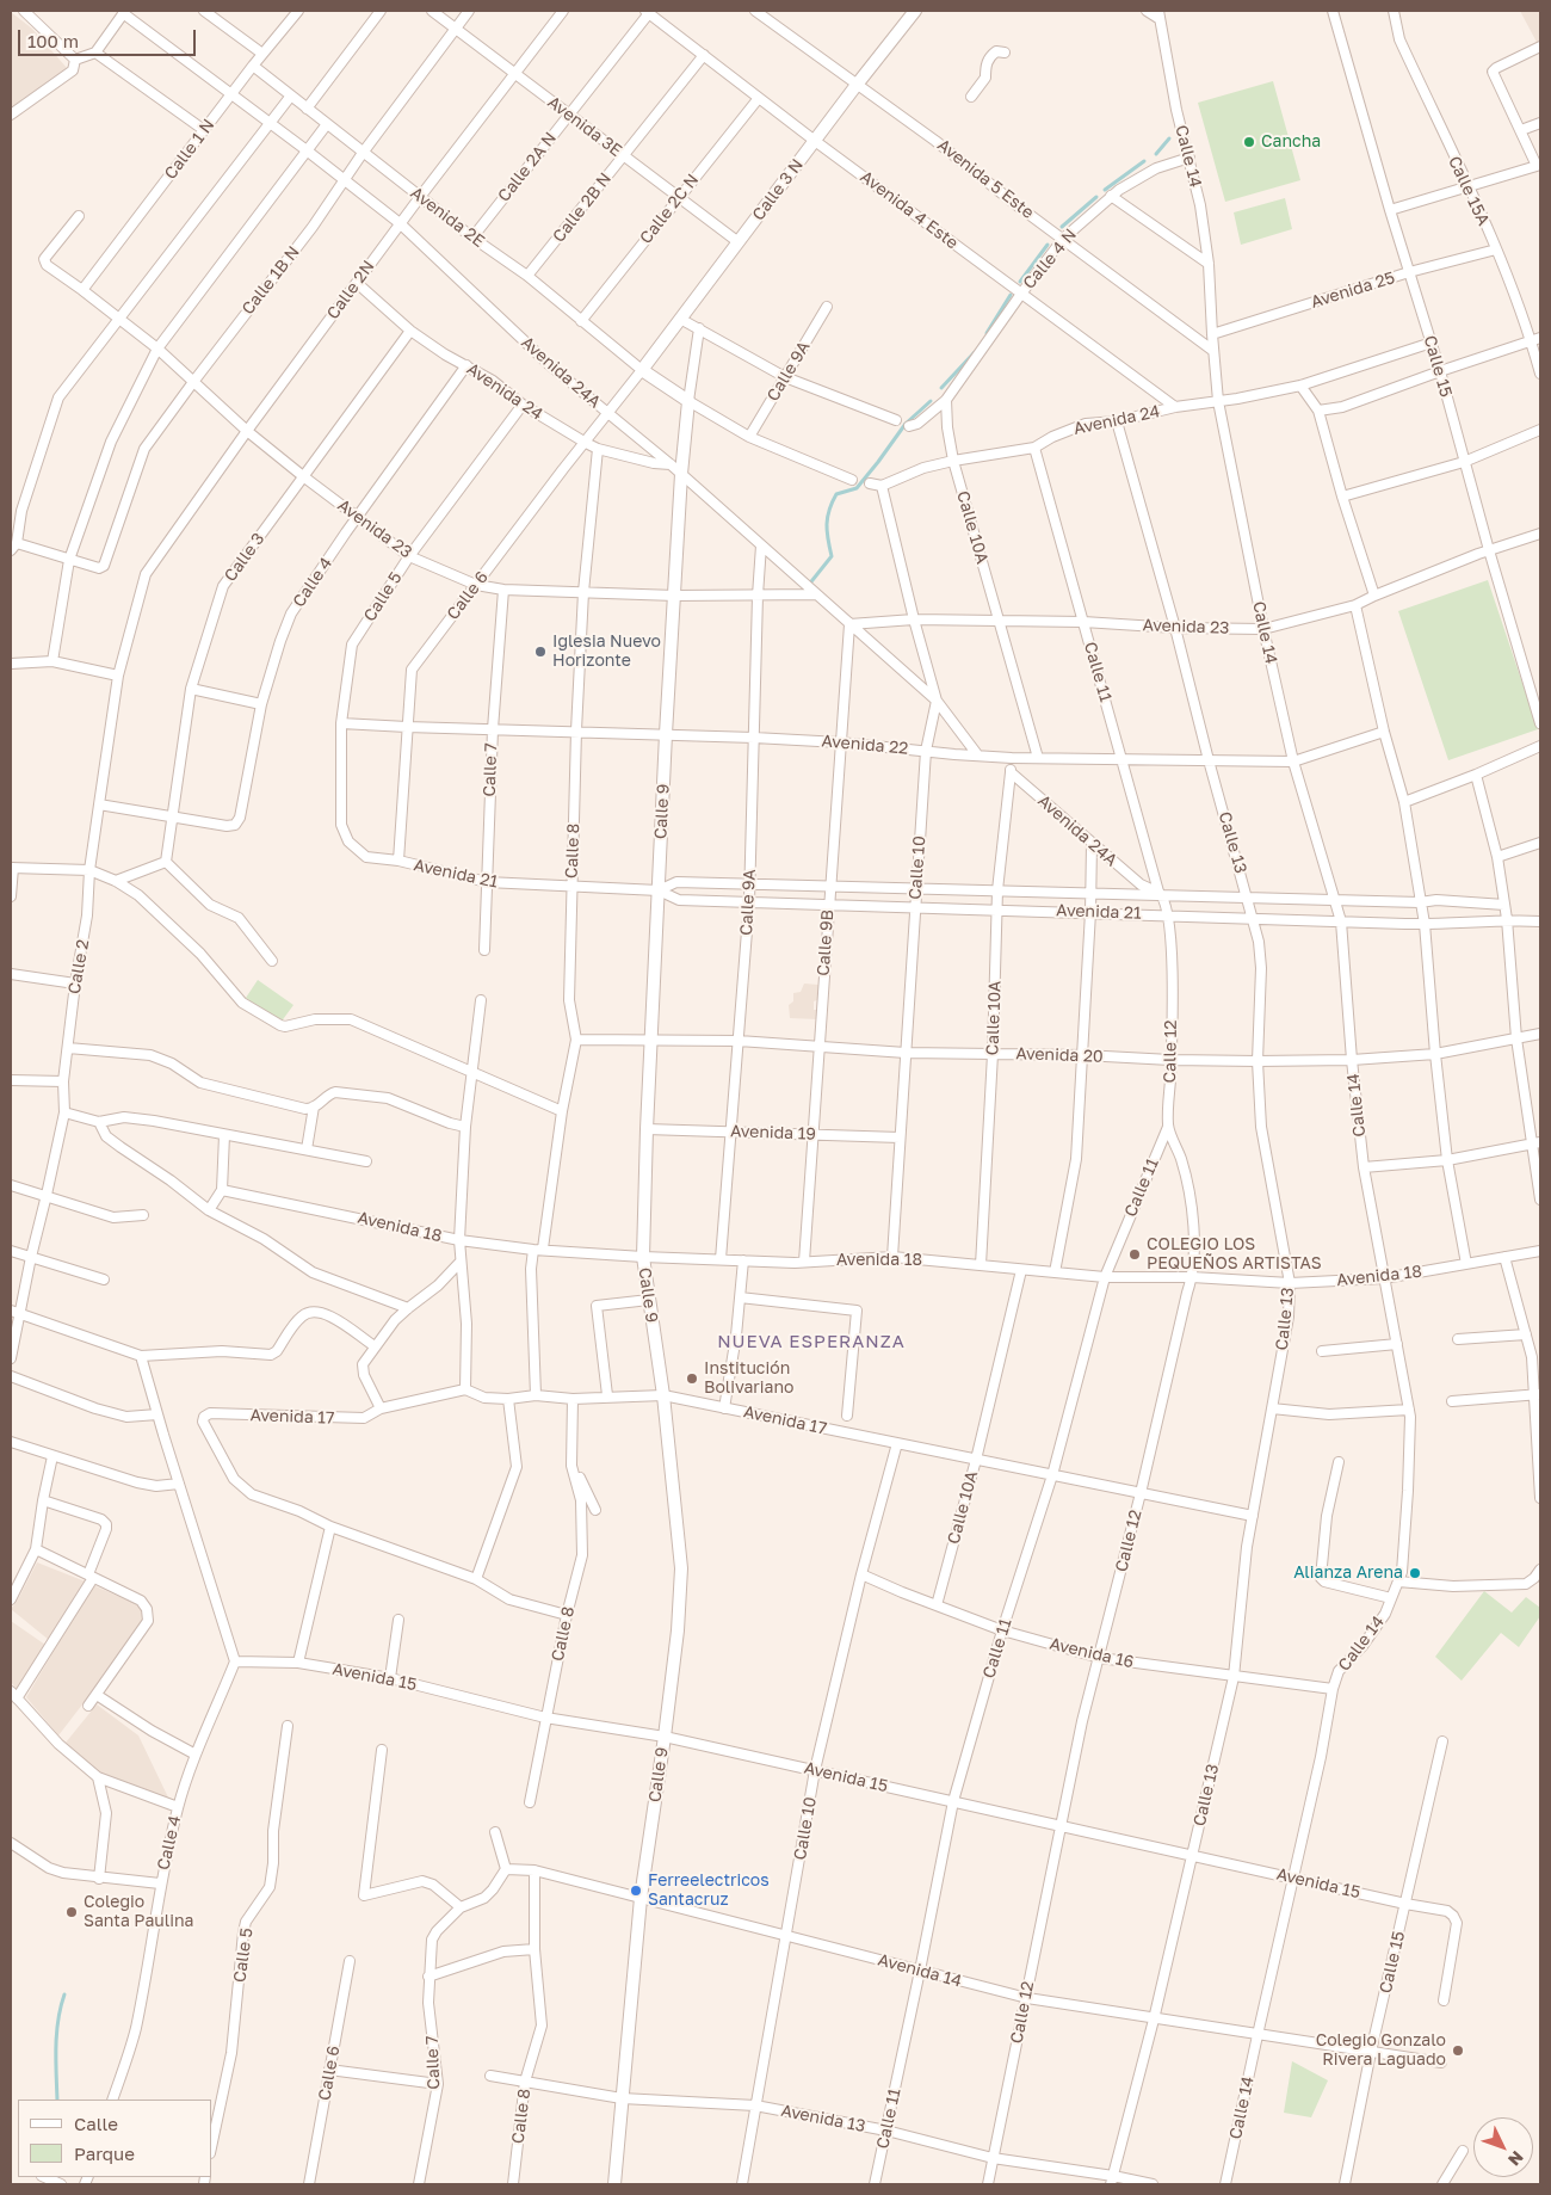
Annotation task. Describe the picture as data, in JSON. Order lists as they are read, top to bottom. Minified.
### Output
{"streets":{"street":["Avenida 3E","Calle 1 N","Calle 14","Calle 2A N","Avenida 5 Este","Calle 3 N","Calle 15A","Calle 2B N","Calle 2C N","Avenida 4 Este","Avenida 2E","Calle 4 N","Calle 1B N","Calle 2N","Avenida 25","Calle 15","Calle 9A","Avenida 24A","Avenida 24","Calle 10A","Avenida 23","Calle 3","Calle 4","Calle 6","Calle 5","Calle 11","Avenida 22","Calle 7","Calle 9","Calle 13","Calle 8","Calle 10","Avenida 21","Calle 9B","Calle 2","Calle 12","Avenida 20","Avenida 19","Avenida 18","Avenida 17","Avenida 16","Avenida 15","Avenida 14","Avenida 13"]},"crossings":[["Avenida 3E","Calle 2A N"],["Avenida 3E","Calle 3 N"],["Avenida 3E","Calle 2B N"],["Avenida 3E","Calle 2C N"],["Avenida 3E","Calle 1B N"],["Avenida 3E","Calle 2N"],["Calle 1 N","Avenida 2E"],["Calle 1 N","Avenida 24A"],["Calle 1 N","Avenida 23"],["Calle 14","Avenida 5 Este"],["Calle 14","Calle 4 N"],["Calle 14","Avenida 25"],["Calle 14","Avenida 24"],["Calle 14","Avenida 23"],["Calle 14","Avenida 22"],["Calle 14","Avenida 21"],["Calle 14","Avenida 20"],["Calle 14","Avenida 18"],["Calle 14","Avenida 16"],["Calle 14","Avenida 15"],["Calle 14","Avenida 14"],["Calle 2A N","Avenida 4 Este"],["Calle 2A N","Avenida 2E"],["Avenida 5 Este","Calle 3 N"],["Avenida 5 Este","Calle 4 N"],["Calle 3 N","Avenida 4 Este"],["Calle 3 N","Avenida 2E"],["Calle 3 N","Calle 6"],["Calle 15A","Avenida 25"],["Calle 2B N","Avenida 4 Este"],["Calle 2B N","Avenida 2E"],["Calle 2C N","Avenida 4 Este"],["Calle 2C N","Avenida 2E"],["Avenida 4 Este","Calle 4 N"],["Avenida 4 Este","Avenida 24"],["Avenida 2E","Calle 1B N"],["Avenida 2E","Calle 2N"],["Avenida 2E","Calle 6"],["Calle 4 N","Calle 10A"],["Calle 1B N","Avenida 24A"],["Calle 1B N","Avenida 23"],["Calle 2N","Avenida 24A"],["Calle 2N","Avenida 24"],["Calle 2N","Avenida 23"],["Calle 2N","Calle 2"],["Avenida 25","Calle 15"],["Calle 15","Avenida 24"],["Calle 15","Avenida 23"],["Calle 15","Avenida 15"],["Calle 15","Avenida 14"],["Calle 9A","Avenida 24A"],["Calle 9A","Avenida 23"],["Calle 9A","Avenida 22"],["Calle 9A","Avenida 21"],["Calle 9A","Avenida 20"],["Calle 9A","Avenida 19"],["Calle 9A","Avenida 18"],["Avenida 24A","Avenida 24"],["Avenida 24A","Calle 10A"],["Avenida 24A","Avenida 23"],["Avenida 24A","Calle 6"],["Avenida 24A","Calle 11"],["Avenida 24A","Avenida 22"],["Avenida 24A","Calle 9"],["Avenida 24A","Calle 10"],["Avenida 24A","Avenida 21"],["Avenida 24A","Calle 9B"],["Avenida 24A","Calle 12"],["Avenida 24","Calle 10A"],["Avenida 24","Calle 3"],["Avenida 24","Calle 4"],["Avenida 24","Calle 6"],["Avenida 24","Calle 5"],["Avenida 24","Calle 11"],["Avenida 24","Calle 13"],["Avenida 24","Calle 8"],["Avenida 24","Calle 10"],["Calle 10A","Avenida 23"],["Calle 10A","Avenida 22"],["Calle 10A","Avenida 21"],["Calle 10A","Avenida 20"],["Calle 10A","Avenida 18"],["Calle 10A","Avenida 17"],["Calle 10A","Avenida 16"],["Avenida 23","Calle 3"],["Avenida 23","Calle 4"],["Avenida 23","Calle 6"],["Avenida 23","Calle 5"],["Avenida 23","Calle 11"],["Avenida 23","Calle 7"],["Avenida 23","Calle 9"],["Avenida 23","Calle 13"],["Avenida 23","Calle 8"],["Avenida 23","Calle 10"],["Avenida 23","Calle 9B"],["Calle 3","Calle 4"],["Calle 4","Avenida 15"],["Calle 6","Avenida 22"],["Calle 6","Avenida 21"],["Calle 5","Avenida 22"],["Calle 5","Avenida 21"],["Calle 11","Avenida 22"],["Calle 11","Avenida 21"],["Calle 11","Calle 12"],["Calle 11","Avenida 18"],["Calle 11","Avenida 17"],["Calle 11","Avenida 16"],["Calle 11","Avenida 15"],["Calle 11","Avenida 14"],["Calle 11","Avenida 13"],["Avenida 22","Calle 7"],["Avenida 22","Calle 9"],["Avenida 22","Calle 13"],["Avenida 22","Calle 8"],["Avenida 22","Calle 10"],["Avenida 22","Calle 9B"],["Calle 7","Avenida 21"],["Calle 9","Avenida 21"],["Calle 9","Avenida 20"],["Calle 9","Avenida 19"],["Calle 9","Avenida 18"],["Calle 9","Avenida 17"],["Calle 9","Avenida 15"],["Calle 9","Avenida 14"],["Calle 9","Avenida 13"],["Calle 13","Avenida 21"],["Calle 13","Avenida 20"],["Calle 13","Avenida 18"],["Calle 13","Avenida 17"],["Calle 13","Avenida 16"],["Calle 13","Avenida 15"],["Calle 13","Avenida 14"],["Calle 13","Avenida 13"],["Calle 8","Avenida 21"],["Calle 8","Avenida 20"],["Calle 8","Avenida 18"],["Calle 8","Avenida 17"],["Calle 8","Avenida 15"],["Calle 8","Avenida 14"],["Calle 8","Avenida 13"],["Calle 10","Avenida 21"],["Calle 10","Avenida 20"],["Calle 10","Avenida 19"],["Calle 10","Avenida 18"],["Calle 10","Avenida 17"],["Calle 10","Avenida 16"],["Calle 10","Avenida 15"],["Calle 10","Avenida 14"],["Calle 10","Avenida 13"],["Avenida 21","Calle 9B"],["Avenida 21","Calle 12"],["Calle 9B","Avenida 20"],["Calle 9B","Avenida 19"],["Calle 9B","Avenida 18"],["Calle 12","Avenida 20"],["Calle 12","Avenida 18"],["Calle 12","Avenida 17"],["Calle 12","Avenida 16"],["Calle 12","Avenida 15"],["Calle 12","Avenida 14"],["Calle 12","Avenida 13"]],"districts":["NUEVA ESPERANZA"],"places":["Cancha","Iglesia Nuevo Horizonte","COLEGIO LOS PEQUEÑOS ARTISTAS","Institución Bolivariano","Alianza Arena","Ferreelectricos Santacruz","Colegio Santa Paulina","Colegio Gonzalo Rivera Laguado"],"legend":["Calle","Parque"],"scale_bar":"100 m","north":"bottom right"}
